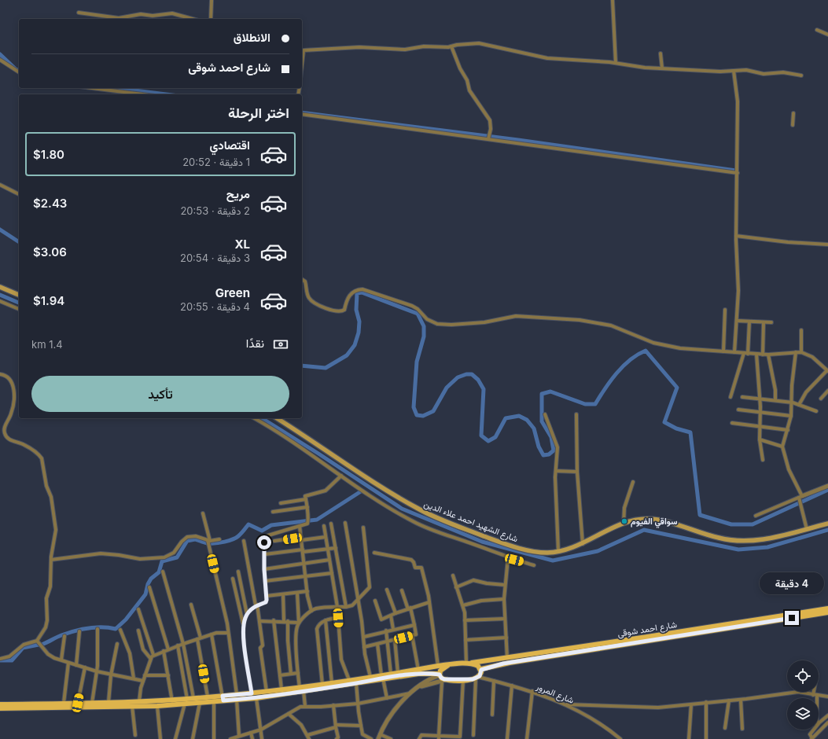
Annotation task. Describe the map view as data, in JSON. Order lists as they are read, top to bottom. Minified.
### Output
{"streets":{"main road":["شارع الشهيد احمد علاء الدين","شارع احمد شوقى"],"street":["شارع المرور"]},"places":["سواقي الفيوم"],"page":{"banner":["الانطلاق","شارع احمد شوقى"],"heading":"اختر الرحلة","list":[{"name":"اقتصادي","note":"1 دقيقة · 20:52","value":"$1.80"},{"name":"مريح","note":"2 دقيقة · 20:53","value":"$2.43"},{"name":"XL","note":"3 دقيقة · 20:54","value":"$3.06"},{"name":"Green","note":"4 دقيقة · 20:55","value":"$1.94"}],"pay":["نقدًا","1.4 km"],"buttons":"تأكيد","bubble":"4 دقيقة"}}
